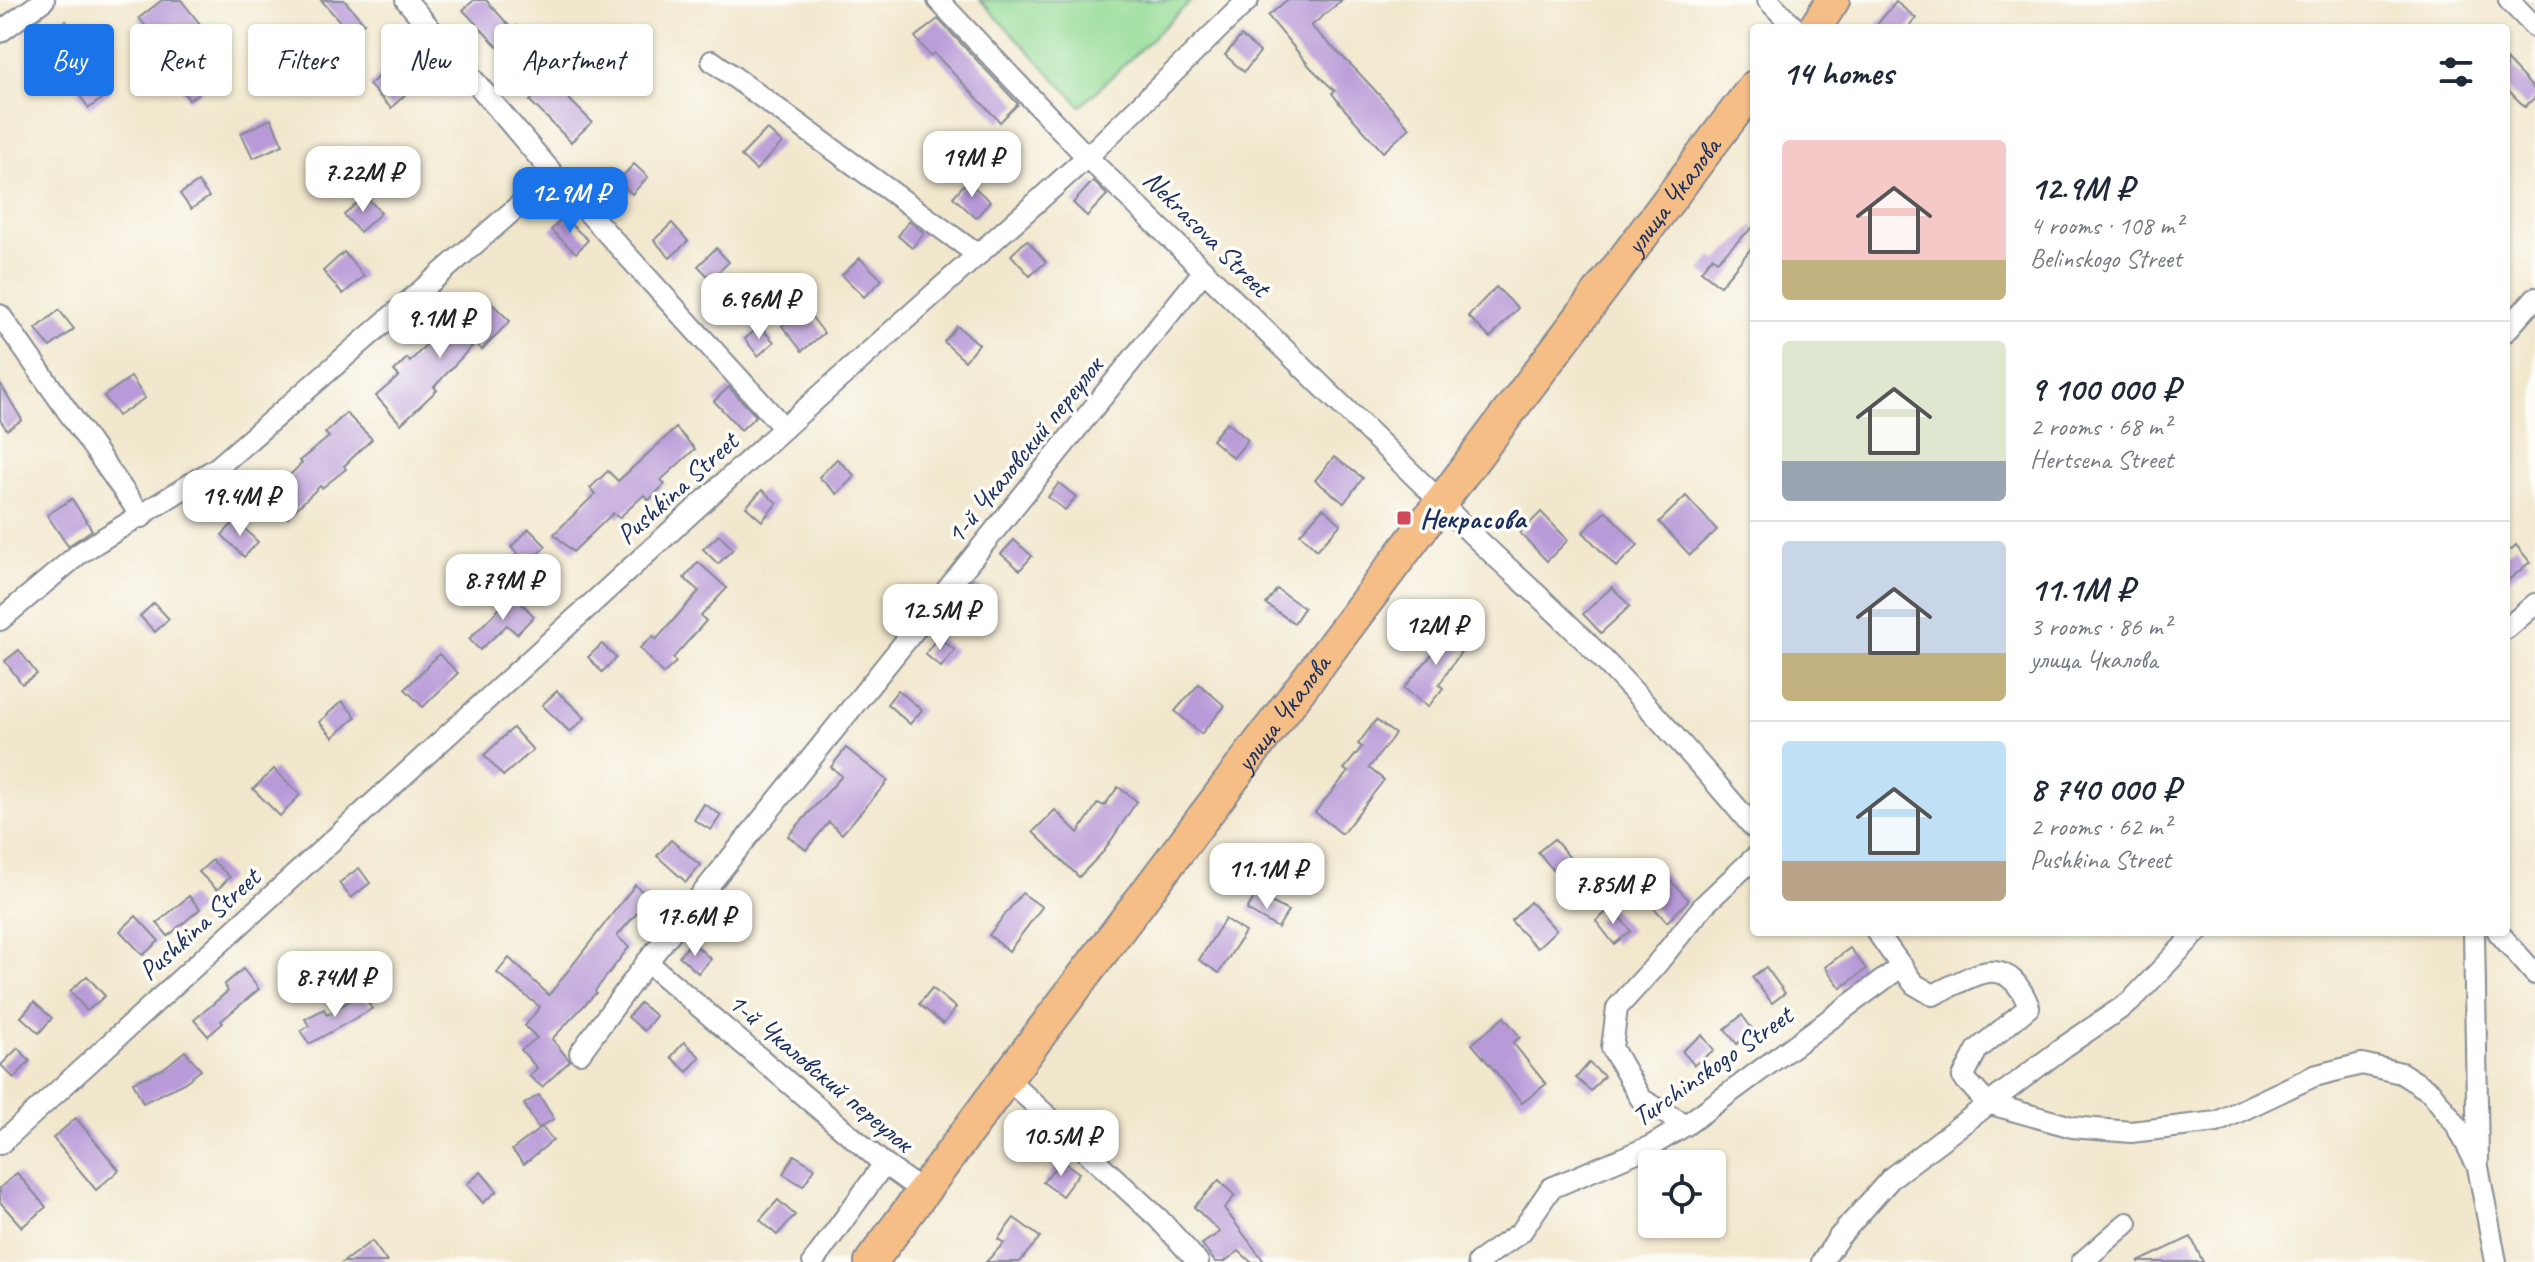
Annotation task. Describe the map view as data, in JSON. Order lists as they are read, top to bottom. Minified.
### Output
{"streets":{"main road":["улица Чкалова"],"street":["Nekrasova Street","1-й Чкаловский переулок","Pushkina Street","Turchinskogo Street"]},"crossings":[["улица Чкалова","Nekrasova Street"],["улица Чкалова","1-й Чкаловский переулок"],["Nekrasova Street","1-й Чкаловский переулок"],["Nekrasova Street","Pushkina Street"]],"places":{"transit":["Некрасова"]},"page":{"chip":["Buy","Rent","Filters","New","Apartment"],"heading":"14 homes","list":[{"name":"12.9M ₽","note":"4 rooms · 108 m² · Belinskogo Street"},{"name":"9 100 000 ₽","note":"2 rooms · 68 m² · Hertsena Street"},{"name":"11.1M ₽","note":"3 rooms · 86 m² · улица Чкалова"},{"name":"8 740 000 ₽","note":"2 rooms · 62 m² · Pushkina Street"}],"price":["19M ₽","7.22M ₽","12.9M ₽","6.96M ₽","9.1M ₽","19.4M ₽","8.79M ₽","12.5M ₽","12M ₽","11.1M ₽","7.85M ₽","17.6M ₽","8.74M ₽","10.5M ₽"]}}
